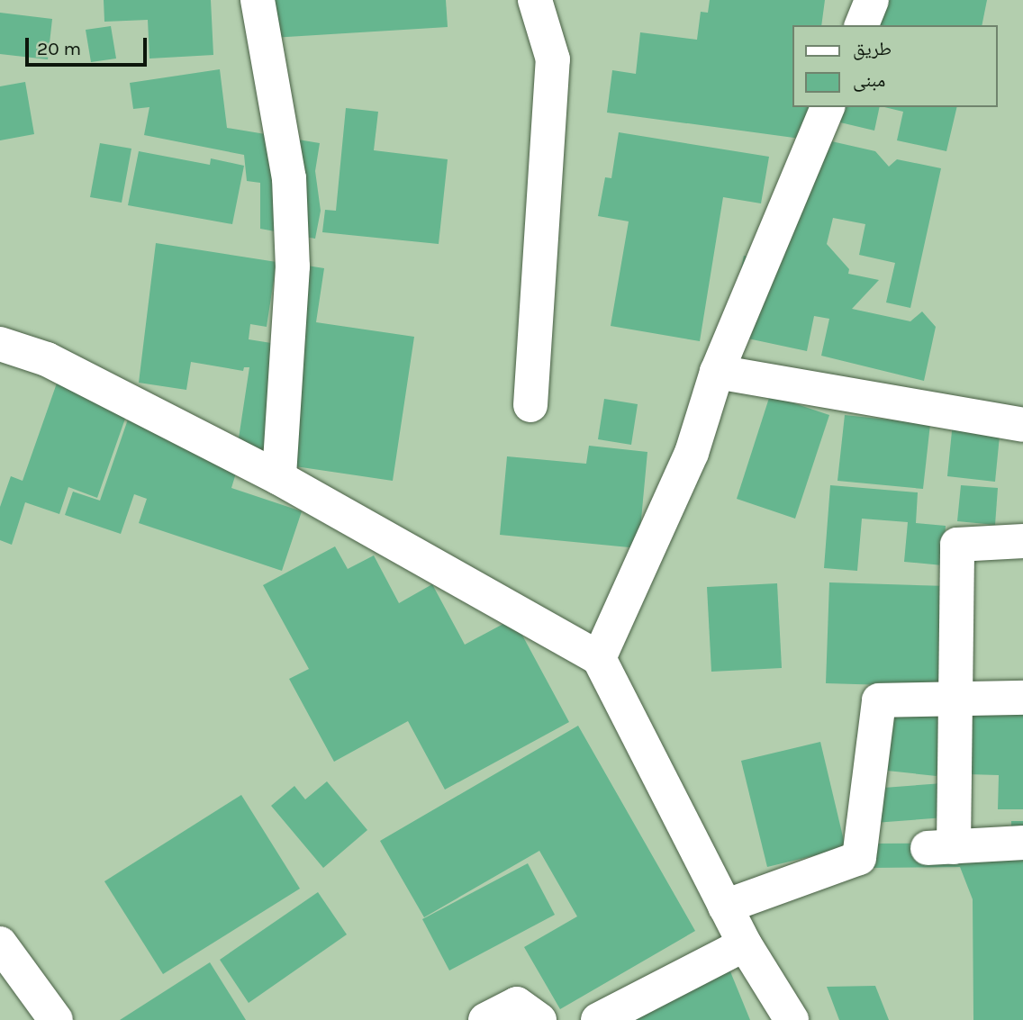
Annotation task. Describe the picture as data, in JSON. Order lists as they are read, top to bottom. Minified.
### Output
{"legend":["طريق","مبنى"],"scale_bar":"20 m"}
